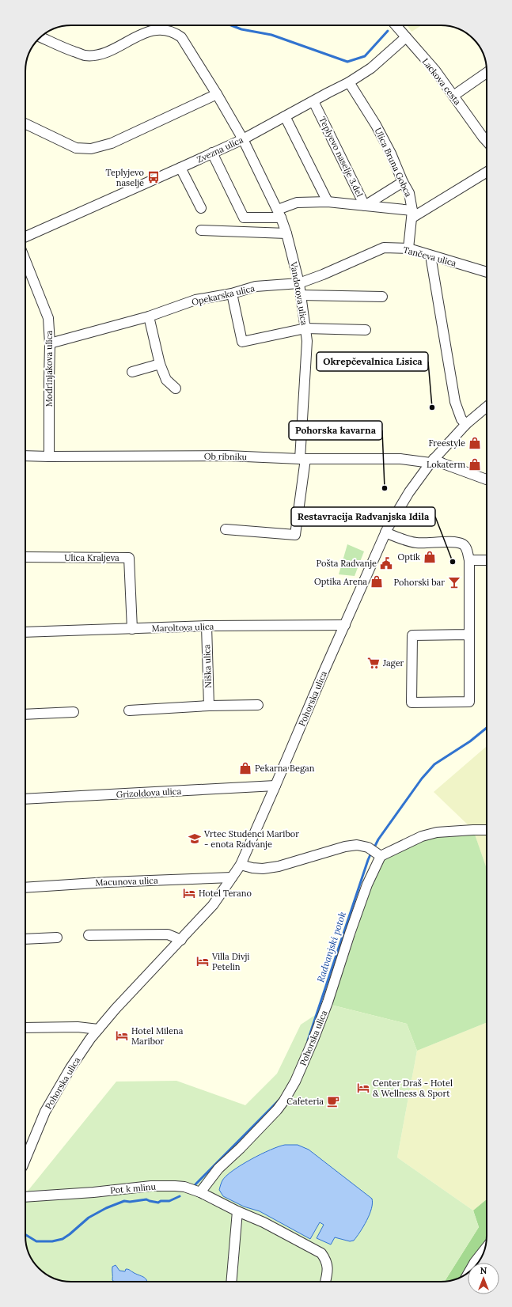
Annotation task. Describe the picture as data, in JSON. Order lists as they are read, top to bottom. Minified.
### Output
{"streets":{"street":["Lackova cesta","Zvezna ulica","Teplyevo naselje 3.del","Ulica Bruna Gobca","Tančeva ulica","Vandotova ulica","Opekarska ulica","Modrinjakova ulica","Ob ribniku","Ulica Kraljeva","Maroltova ulica","Niška ulica","Pohorska ulica","Grizoldova ulica","Macunova ulica","Pot k mlinu"]},"crossings":[["Lackova cesta","Zvezna ulica"],["Zvezna ulica","Teplyevo naselje 3.del"],["Zvezna ulica","Ulica Bruna Gobca"],["Zvezna ulica","Vandotova ulica"],["Teplyevo naselje 3.del","Ulica Bruna Gobca"],["Ulica Bruna Gobca","Tančeva ulica"],["Tančeva ulica","Vandotova ulica"],["Tančeva ulica","Opekarska ulica"],["Vandotova ulica","Opekarska ulica"],["Vandotova ulica","Ob ribniku"],["Opekarska ulica","Modrinjakova ulica"],["Modrinjakova ulica","Ob ribniku"],["Ob ribniku","Pohorska ulica"],["Ulica Kraljeva","Maroltova ulica"],["Maroltova ulica","Niška ulica"],["Maroltova ulica","Pohorska ulica"],["Pohorska ulica","Grizoldova ulica"],["Pohorska ulica","Macunova ulica"],["Pohorska ulica","Pot k mlinu"]],"water":["Radvanjski potok"],"places":{"bus stop":["Teplyjevo naselje"],"other":["Okrepčevalnica Lisica","Pohorska kavarna","Restavracija Radvanjska Idila"],"shop":["Freestyle","Lokaterm","Optik","Optika Arena","Pekarna Began"],"public building":["Pošta Radvanje"],"bar":["Pohorski bar"],"supermarket":["Jager"],"school or university":["Vrtec Studenci Maribor - enota Radvanje"],"hotel":["Hotel Terano","Villa Divji Petelin","Hotel Milena Maribor","Center Draš - Hotel & Wellness & Sport"],"cafe":["Cafeteria"]},"north":"top"}
